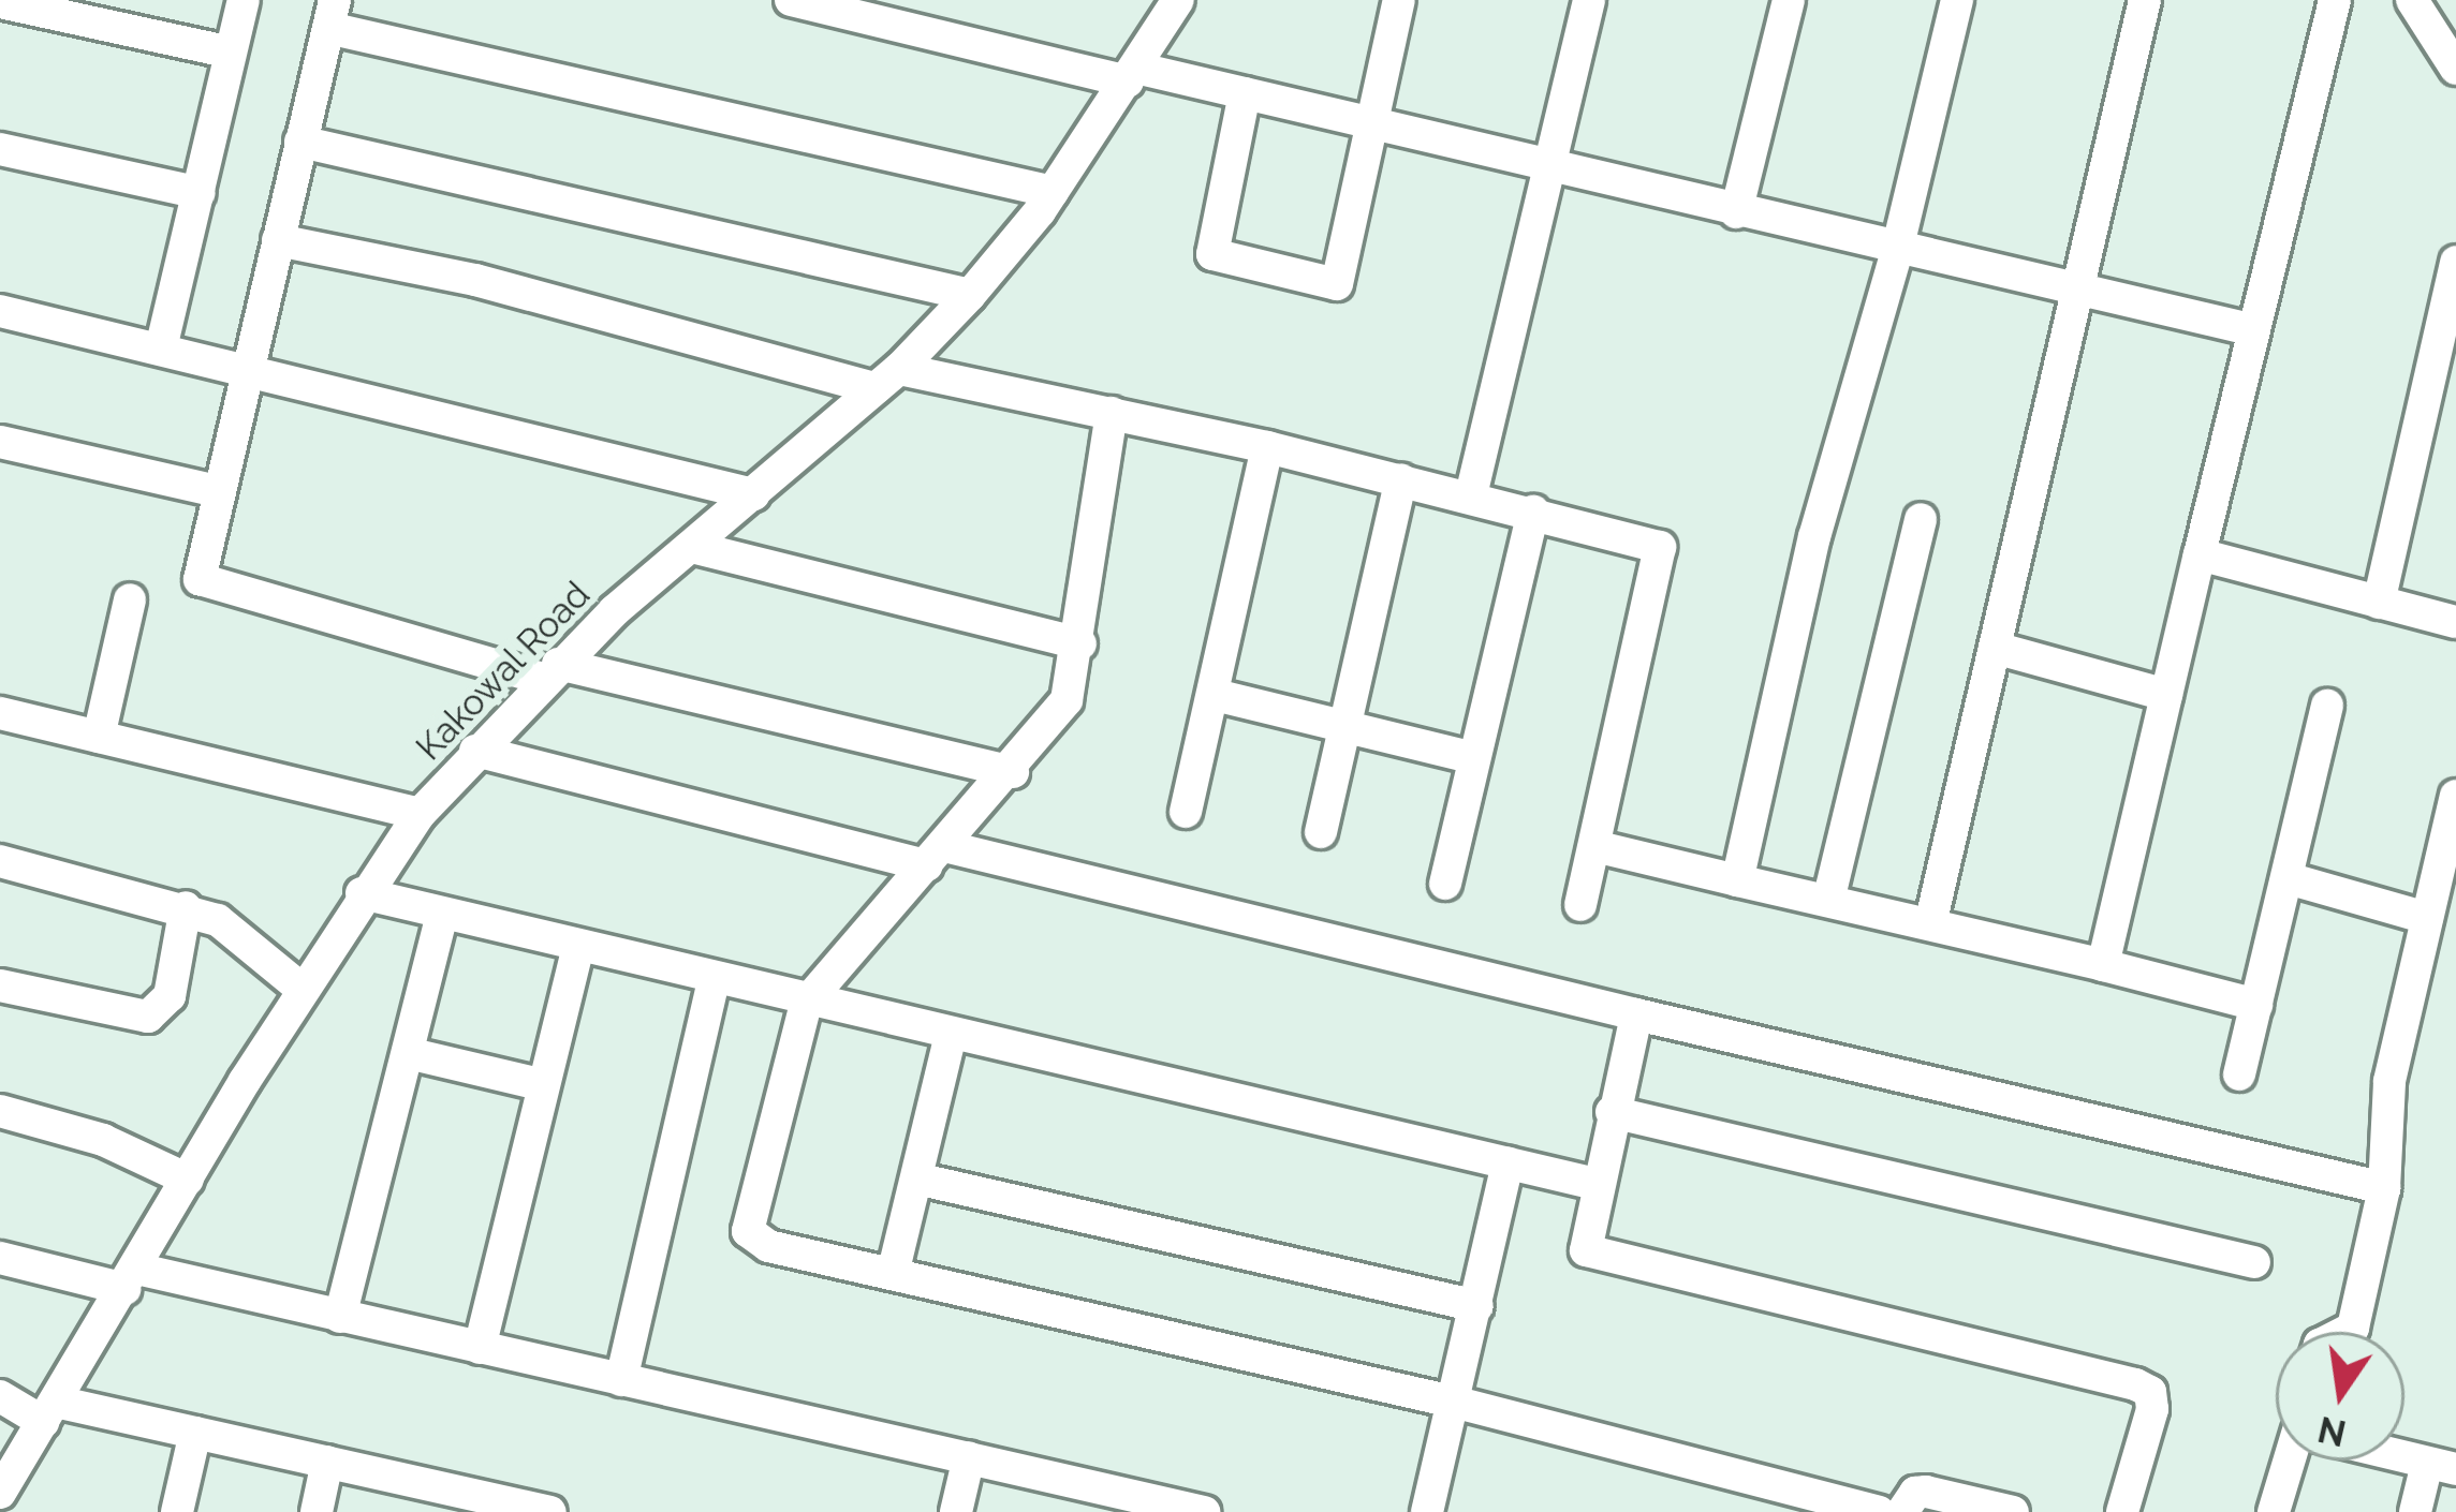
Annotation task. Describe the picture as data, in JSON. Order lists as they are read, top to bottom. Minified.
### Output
{"streets":{"street":["Kakowal Road"]},"north":"bottom"}
